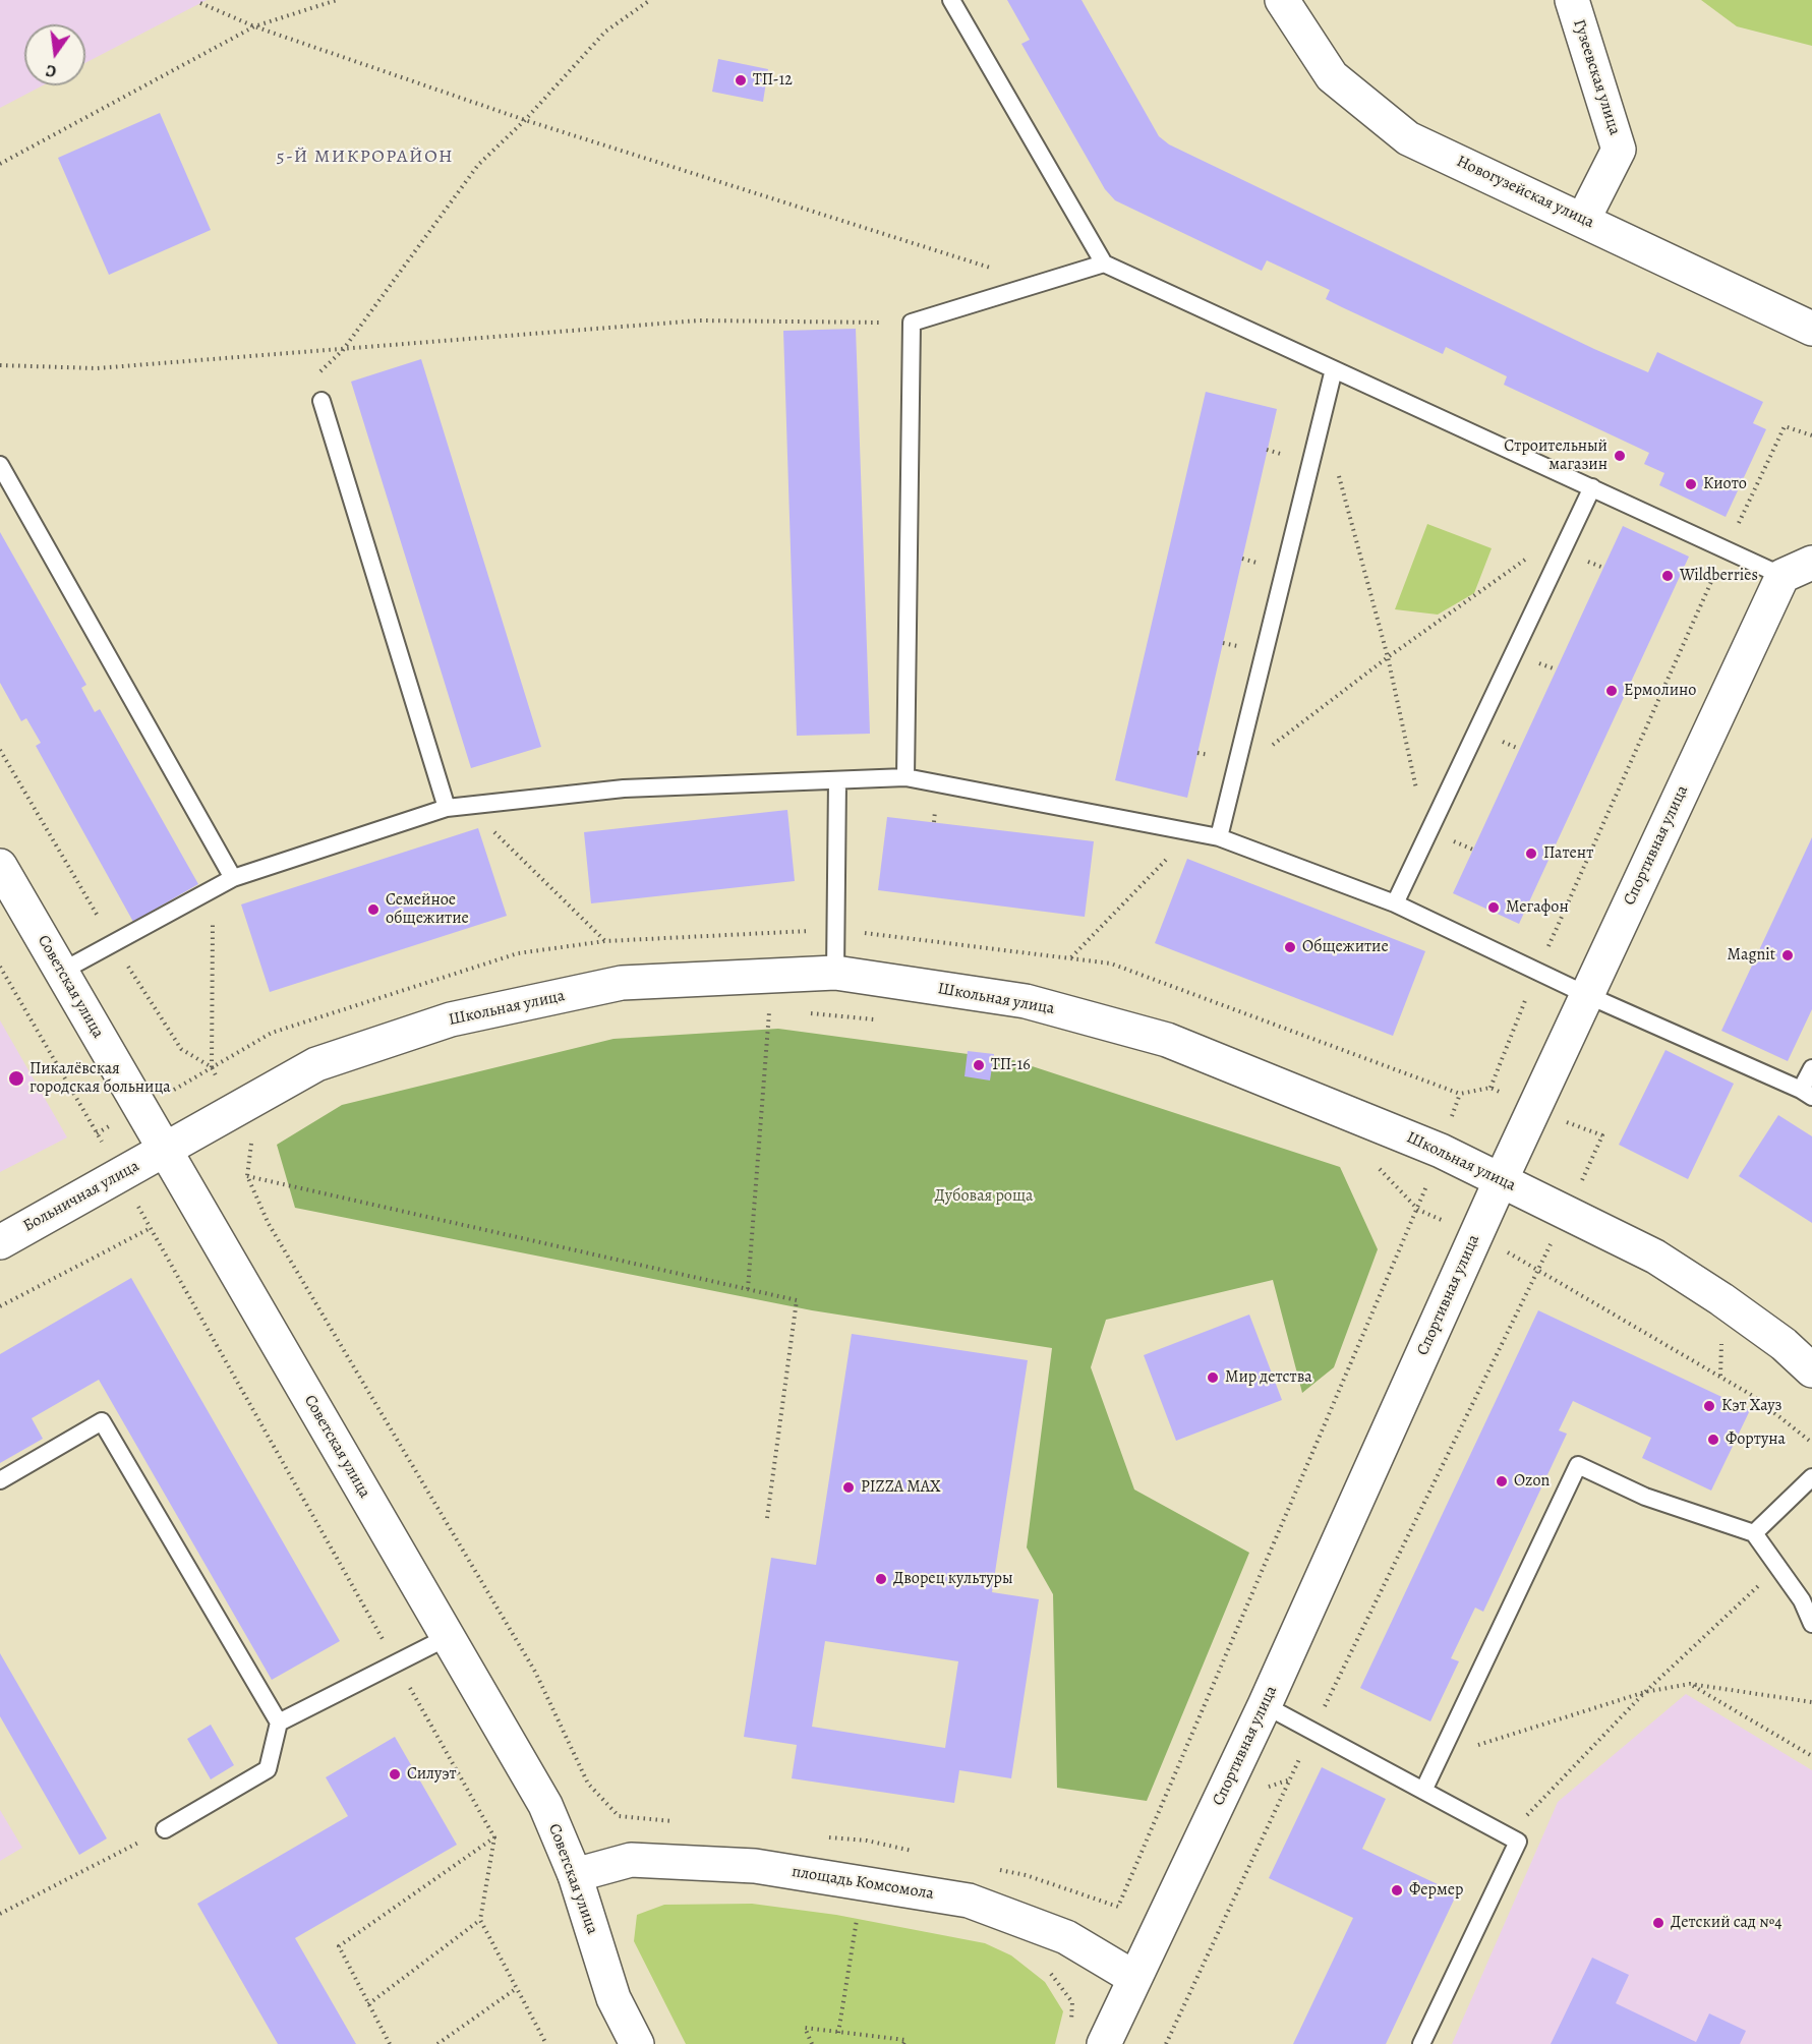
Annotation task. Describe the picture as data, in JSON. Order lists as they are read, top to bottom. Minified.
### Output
{"streets":{"street":["Гузеевская улица","Новогузейская улица","Спортивная улица","Советская улица","Школьная улица","Больничная улица","площадь Комсомола"]},"crossings":[["Гузеевская улица","Новогузейская улица"],["Спортивная улица","Школьная улица"],["Спортивная улица","площадь Комсомола"],["Советская улица","Школьная улица"],["Советская улица","Больничная улица"],["Советская улица","площадь Комсомола"],["Школьная улица","Больничная улица"]],"districts":["5-Й МИКРОРАЙОН"],"parks":["Дубовая роща"],"places":["ТП-12","Строительный магазин","Киото","Wildberries","Ермолино","Патент","Мегафон","Семейное общежитие","Общежитие","Magnit","ТП-16","Пикалёвская городская больница","Мир детства","Кэт Хауз","Фортуна","Ozon","PIZZA MAX","Дворец культуры","Силуэт","Фермер","Детский сад №4"],"north":"bottom"}
